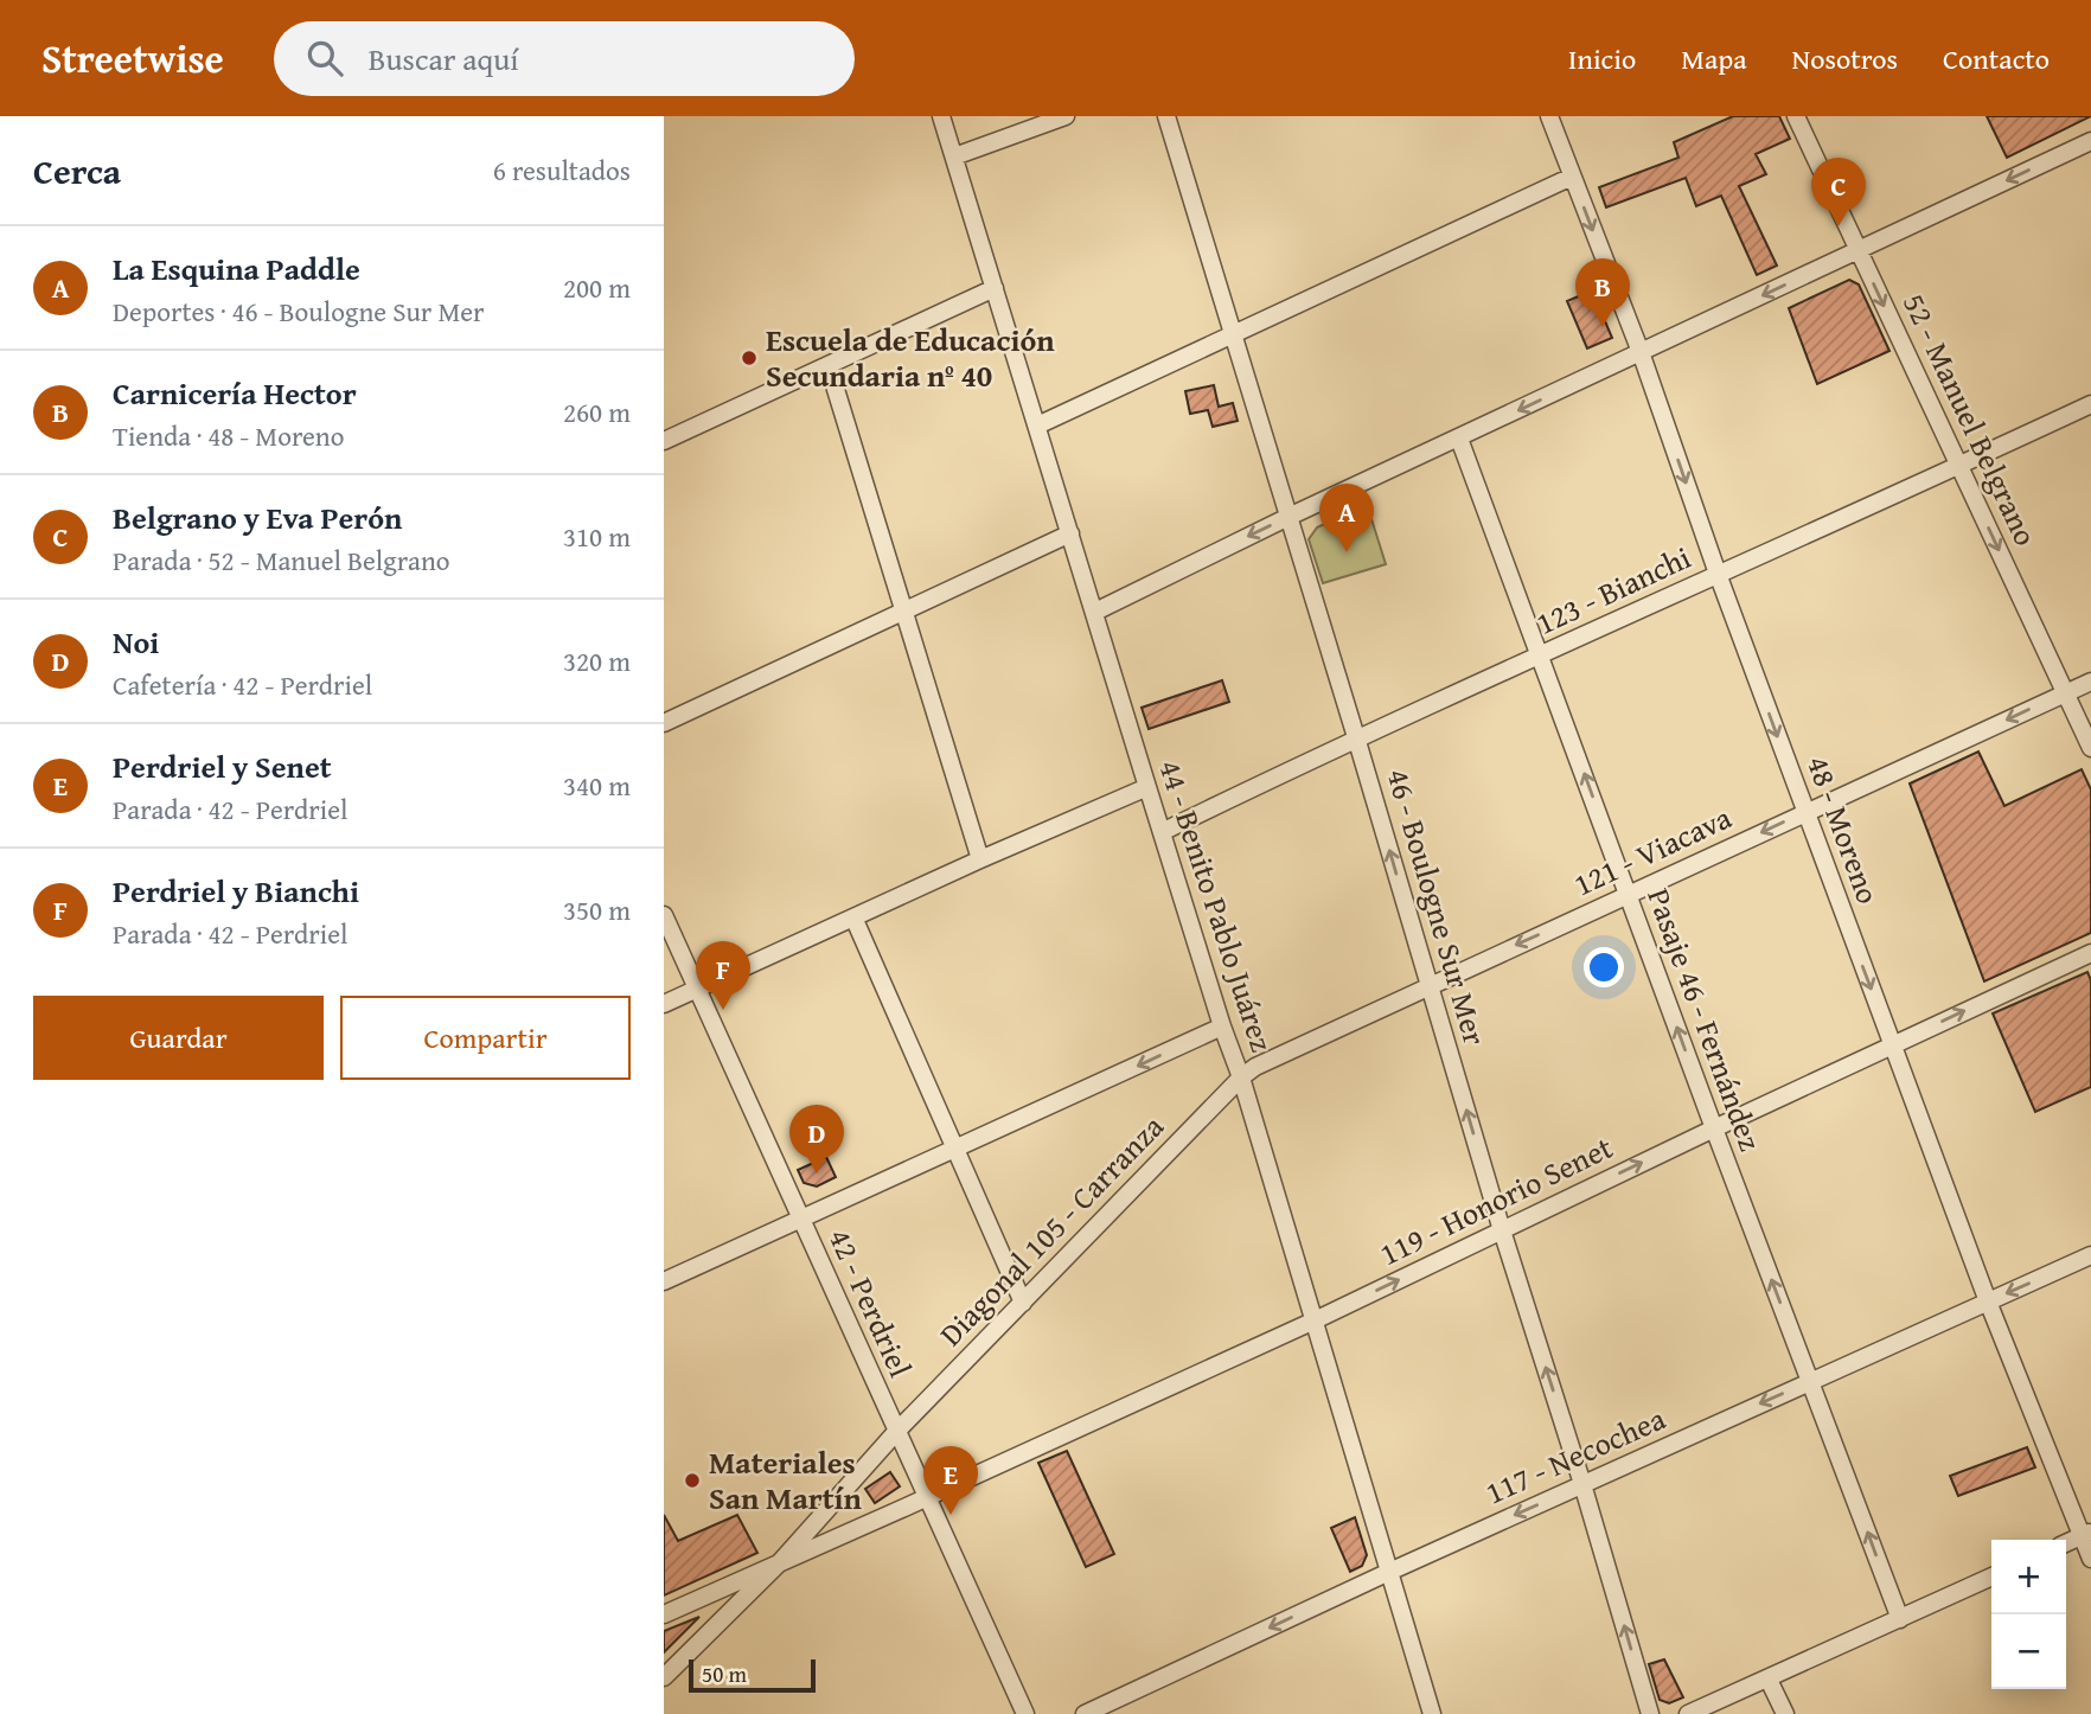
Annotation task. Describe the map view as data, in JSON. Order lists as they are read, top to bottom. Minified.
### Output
{"streets":{"street":["52 - Manuel Belgrano","123 - Bianchi","48 - Moreno","121 - Viacava","44 - Benito Pablo Juárez","46 - Boulogne Sur Mer","Pasaje 46 - Fernández","119 - Honorio Senet","Diagonal 105 - Carranza","42 - Perdriel","117 - Necochea"]},"crossings":[["52 - Manuel Belgrano","123 - Bianchi"],["52 - Manuel Belgrano","121 - Viacava"],["123 - Bianchi","48 - Moreno"],["123 - Bianchi","44 - Benito Pablo Juárez"],["123 - Bianchi","46 - Boulogne Sur Mer"],["123 - Bianchi","Pasaje 46 - Fernández"],["48 - Moreno","121 - Viacava"],["48 - Moreno","119 - Honorio Senet"],["48 - Moreno","117 - Necochea"],["121 - Viacava","44 - Benito Pablo Juárez"],["121 - Viacava","46 - Boulogne Sur Mer"],["121 - Viacava","Pasaje 46 - Fernández"],["121 - Viacava","Diagonal 105 - Carranza"],["44 - Benito Pablo Juárez","119 - Honorio Senet"],["44 - Benito Pablo Juárez","Diagonal 105 - Carranza"],["44 - Benito Pablo Juárez","117 - Necochea"],["46 - Boulogne Sur Mer","119 - Honorio Senet"],["46 - Boulogne Sur Mer","117 - Necochea"],["Pasaje 46 - Fernández","119 - Honorio Senet"],["Pasaje 46 - Fernández","117 - Necochea"],["119 - Honorio Senet","Diagonal 105 - Carranza"],["119 - Honorio Senet","42 - Perdriel"],["Diagonal 105 - Carranza","42 - Perdriel"]],"one_way":["52 - Manuel Belgrano","48 - Moreno","121 - Viacava","46 - Boulogne Sur Mer","Pasaje 46 - Fernández","119 - Honorio Senet","117 - Necochea"],"places":["Escuela de Educación Secundaria nº 40","Materiales San Martín"],"scale_bar":"50 m","page":{"header":"Streetwise","search":"Buscar aquí","nav":["Inicio","Mapa","Nosotros","Contacto"],"heading":["Cerca","6 resultados"],"pins":["C","B","A","F","D","E"],"list":[{"mark":"A","name":"La Esquina Paddle","note":"Deportes · 46 - Boulogne Sur Mer","value":"200 m"},{"mark":"B","name":"Carnicería Hector","note":"Tienda · 48 - Moreno","value":"260 m"},{"mark":"C","name":"Belgrano y Eva Perón","note":"Parada · 52 - Manuel Belgrano","value":"310 m"},{"mark":"D","name":"Noi","note":"Cafetería · 42 - Perdriel","value":"320 m"},{"mark":"E","name":"Perdriel y Senet","note":"Parada · 42 - Perdriel","value":"340 m"},{"mark":"F","name":"Perdriel y Bianchi","note":"Parada · 42 - Perdriel","value":"350 m"}],"buttons":["Guardar","Compartir"],"map_buttons":["+","−"],"scale":"50 m"}}
